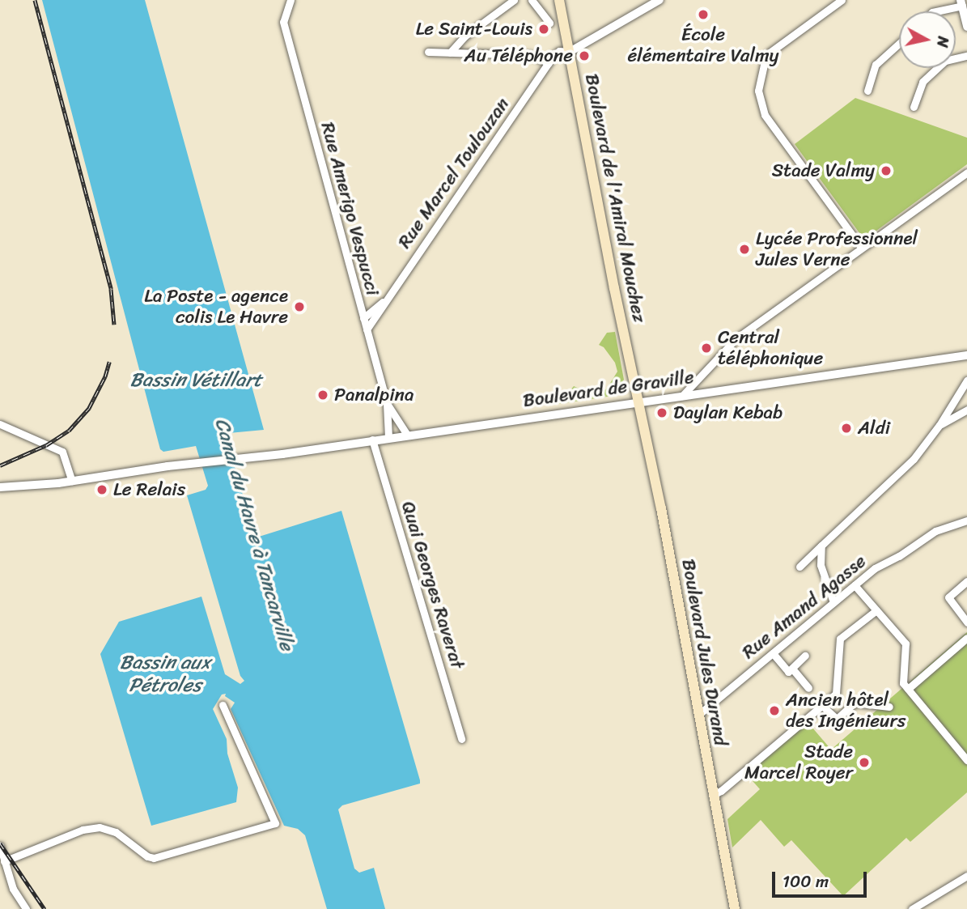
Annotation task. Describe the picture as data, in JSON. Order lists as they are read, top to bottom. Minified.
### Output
{"streets":{"main road":["Boulevard de l'Amiral Mouchez","Boulevard Jules Durand"],"street":["Rue Marcel Toulouzan","Rue Amerigo Vespucci","Boulevard de Graville","Quai Georges Raverat","Rue Amand Agasse"]},"crossings":[["Rue Marcel Toulouzan","Boulevard de l'Amiral Mouchez"],["Rue Marcel Toulouzan","Rue Amerigo Vespucci"],["Boulevard de l'Amiral Mouchez","Boulevard de Graville"],["Boulevard de l'Amiral Mouchez","Boulevard Jules Durand"],["Rue Amerigo Vespucci","Boulevard de Graville"],["Boulevard de Graville","Quai Georges Raverat"],["Boulevard de Graville","Boulevard Jules Durand"],["Rue Amand Agasse","Boulevard Jules Durand"]],"water":["Bassin Vétillart","Canal du Havre à Tancarville","Bassin aux Pétroles"],"places":["École élémentaire Valmy","Le Saint-Louis","Au Téléphone","Stade Valmy","Lycée Professionnel Jules Verne","La Poste - agence colis Le Havre","Central téléphonique","Panalpina","Daylan Kebab","Aldi","Le Relais","Ancien hôtel des Ingénieurs","Stade Marcel Royer"],"scale_bar":"100 m","north":"right"}
